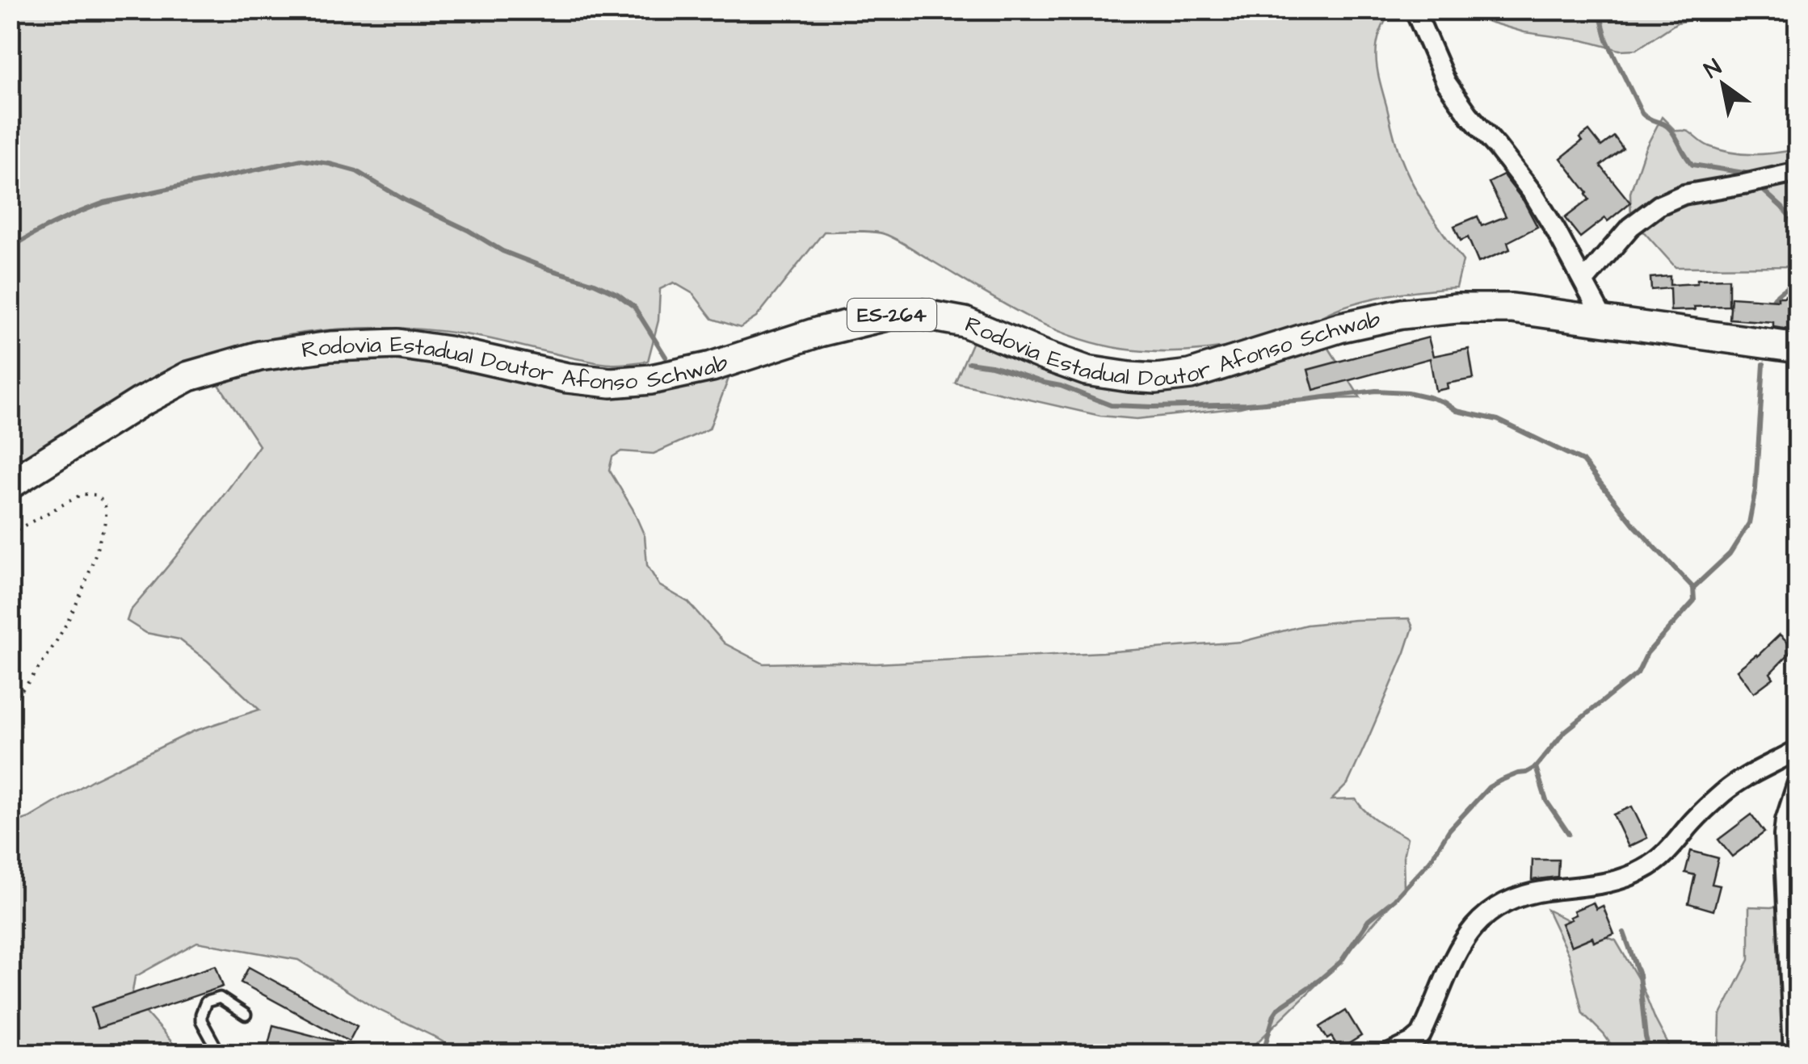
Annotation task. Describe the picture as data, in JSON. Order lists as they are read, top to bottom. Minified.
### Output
{"streets":{"main road":["ES-264","Rodovia Estadual Doutor Afonso Schwab"]},"north":"top left"}
